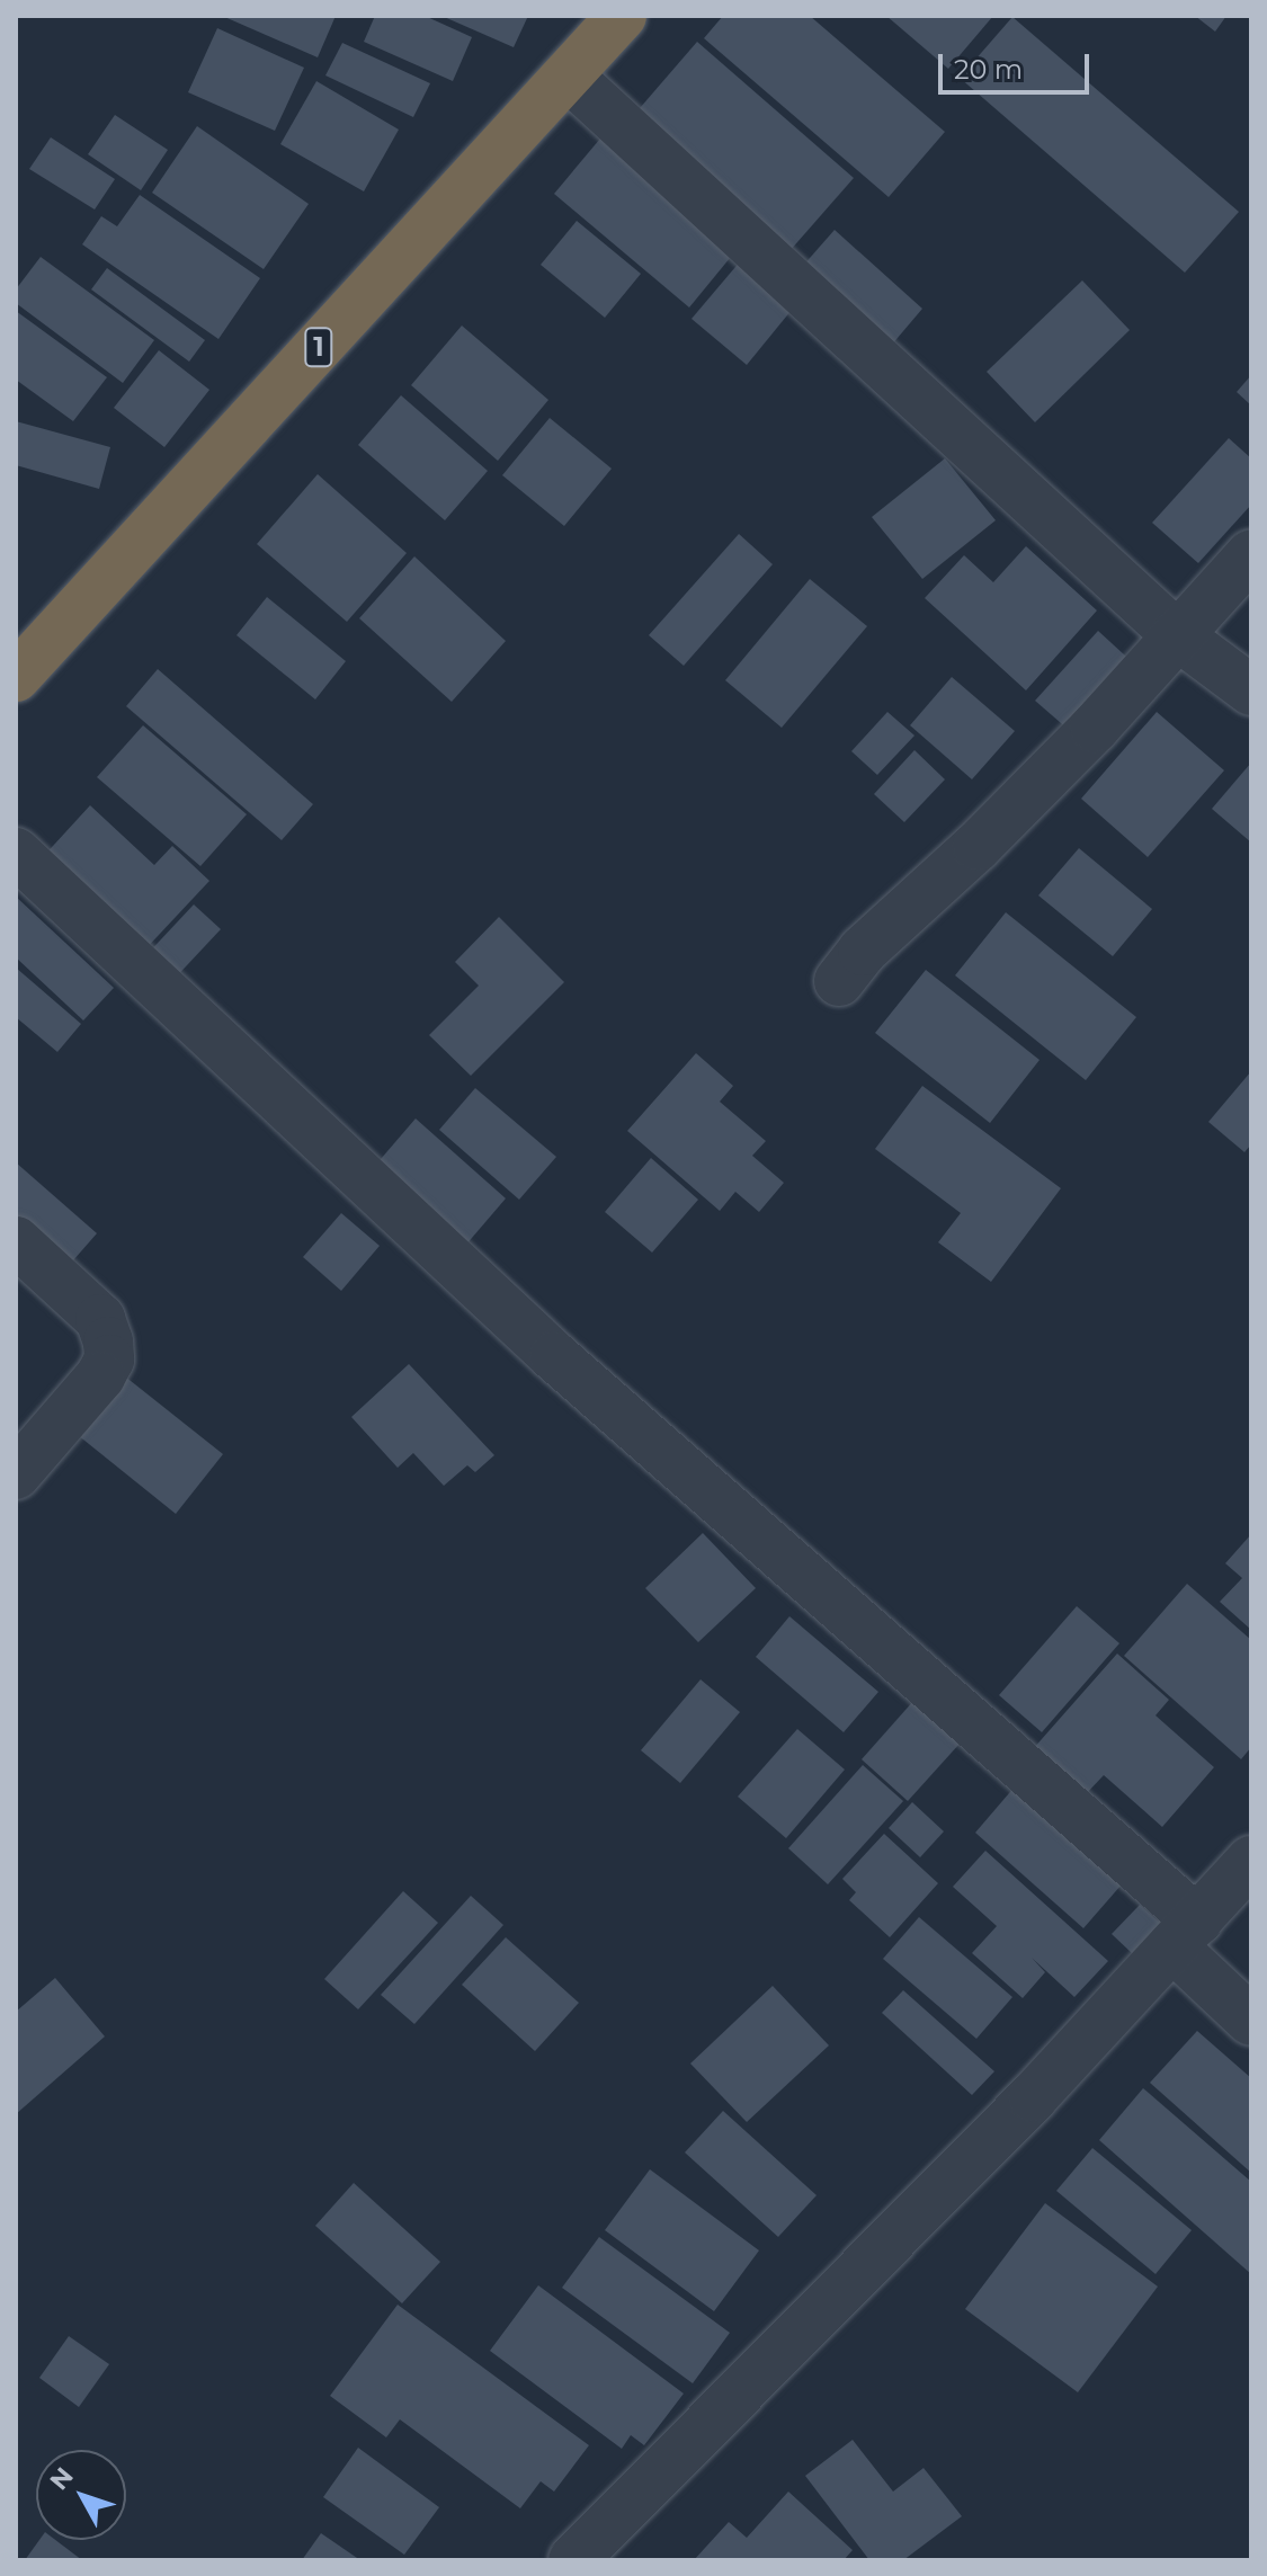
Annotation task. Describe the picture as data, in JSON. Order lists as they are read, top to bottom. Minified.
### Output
{"streets":{"highway":["1"]},"scale_bar":"20 m","north":"top left"}
